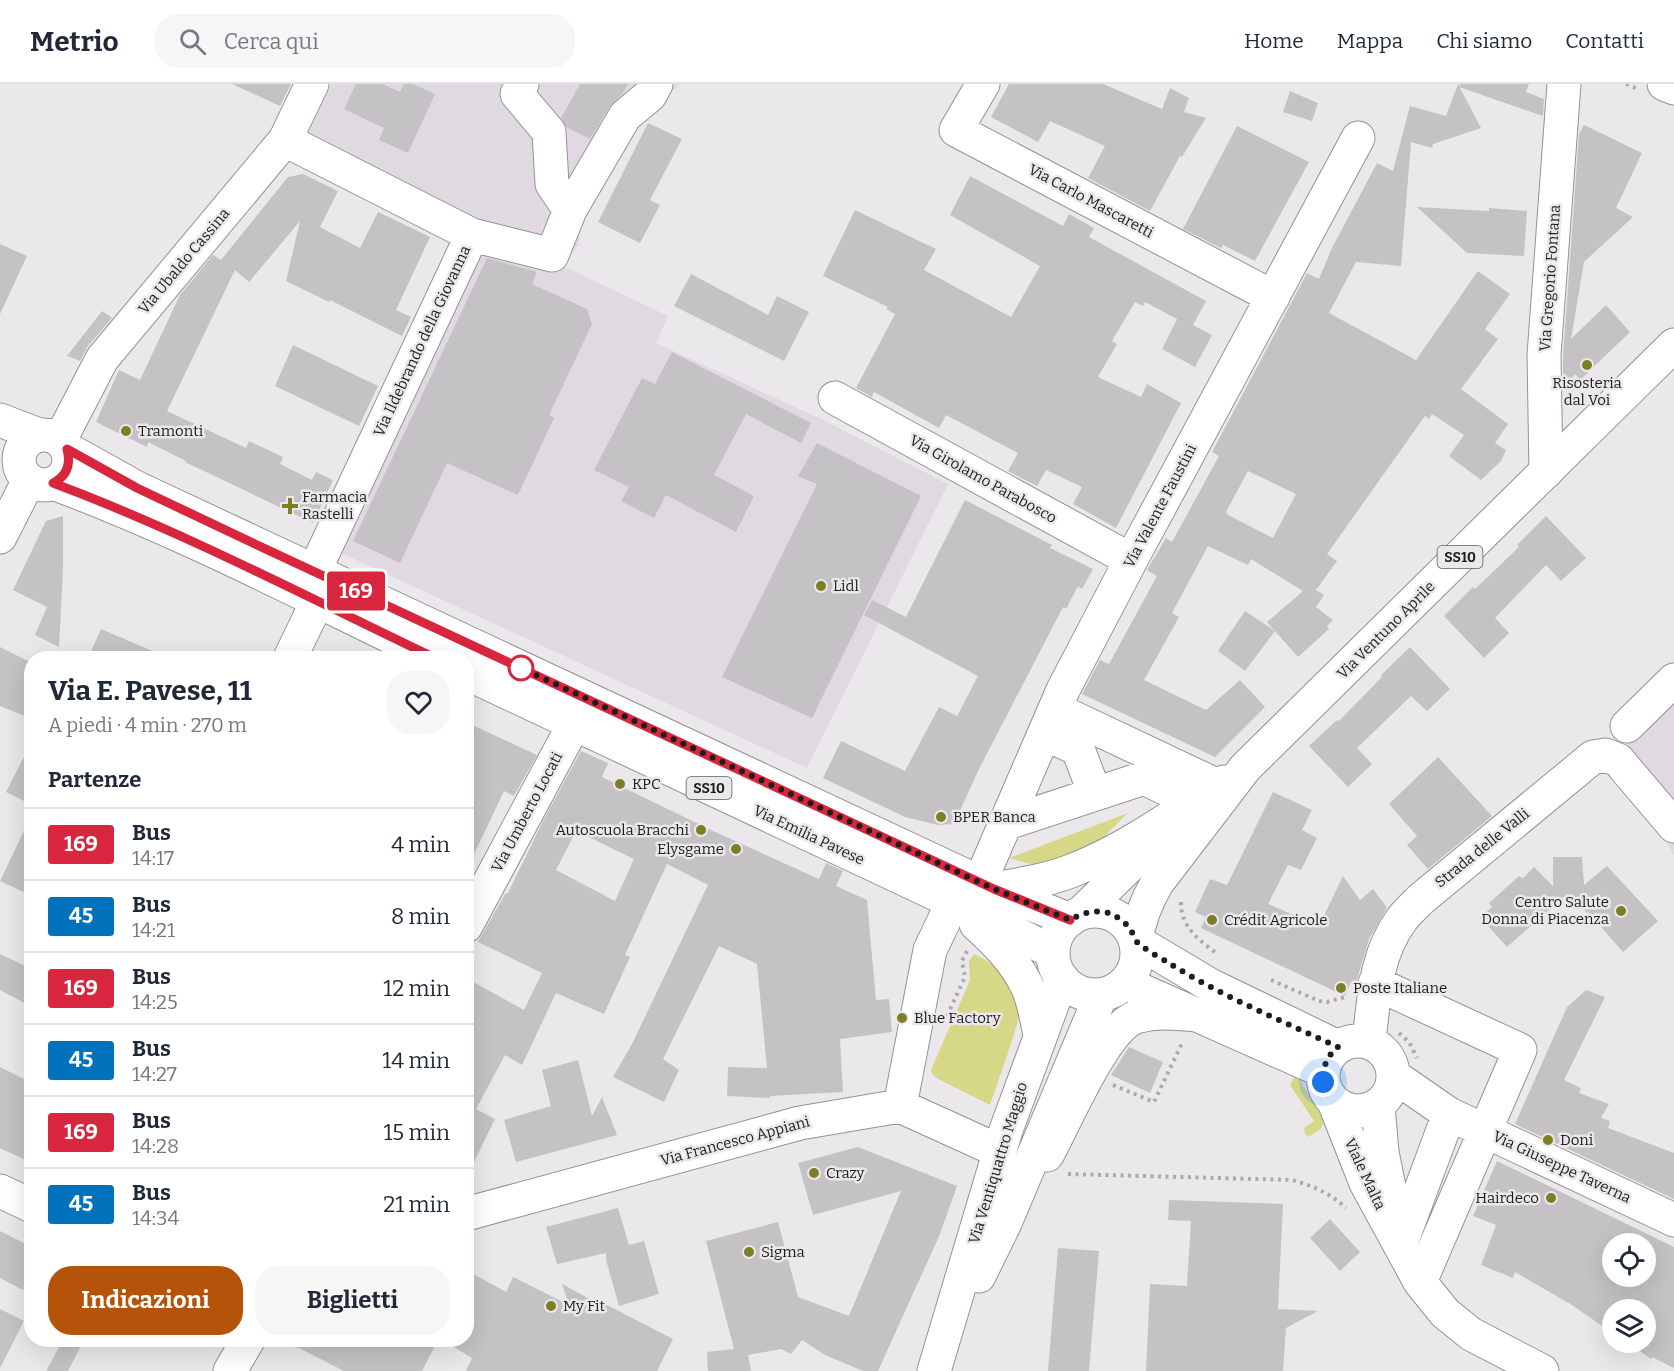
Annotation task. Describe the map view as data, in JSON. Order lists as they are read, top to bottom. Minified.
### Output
{"streets":{"street":["Via Carlo Mascaretti","Via Ubaldo Cassina","Via Gregorio Fontana","Via Ildebrando della Giovanna","Via Girolamo Parabosco","Via Valente Faustini","SS10","Via Ventuno Aprile","Via Umberto Locati","Via Emilia Pavese","Strada delle Valli","Via Francesco Appiani","Via Ventiquattro Maggio","Via Giuseppe Taverna","Viale Malta"]},"crossings":[["Via Carlo Mascaretti","Via Valente Faustini"],["Via Ubaldo Cassina","Via Ildebrando della Giovanna"],["Via Ubaldo Cassina","Via Emilia Pavese"],["Via Gregorio Fontana","Via Ventuno Aprile"],["Via Ildebrando della Giovanna","Via Emilia Pavese"],["Via Girolamo Parabosco","Via Valente Faustini"],["Via Valente Faustini","SS10"],["Via Valente Faustini","Via Emilia Pavese"],["SS10","Via Ventuno Aprile"],["SS10","Via Emilia Pavese"],["SS10","Via Ventiquattro Maggio"],["Via Ventuno Aprile","Via Emilia Pavese"],["Via Ventuno Aprile","Via Ventiquattro Maggio"],["Via Umberto Locati","Via Emilia Pavese"],["Via Emilia Pavese","Via Ventiquattro Maggio"],["Strada delle Valli","Via Giuseppe Taverna"],["Strada delle Valli","Viale Malta"],["Via Giuseppe Taverna","Viale Malta"]],"places":{"other":["Risosteria dal Voi","Tramonti","Lidl","KPC","BPER Banca","Autoscuola Bracchi","Elysgame","Centro Salute Donna di Piacenza","Crédit Agricole","Poste Italiane","Blue Factory","Doni","Crazy","Hairdeco","Sigma","My Fit"],"health":["Farmacia Rastelli"]},"lines":["bus line 169"],"page":{"header":"Metrio","search":"Cerca qui","nav":["Home","Mappa","Chi siamo","Contatti"],"on_map":"169","heading":[["Via E. Pavese, 11","A piedi · 4 min · 270 m"],"Partenze"],"list":[{"mark":"169","name":"Bus","note":"14:17","value":"4 min"},{"mark":"45","name":"Bus","note":"14:21","value":"8 min"},{"mark":"169","name":"Bus","note":"14:25","value":"12 min"},{"mark":"45","name":"Bus","note":"14:27","value":"14 min"},{"mark":"169","name":"Bus","note":"14:28","value":"15 min"},{"mark":"45","name":"Bus","note":"14:34","value":"21 min"}],"buttons":["Indicazioni","Biglietti"]}}
